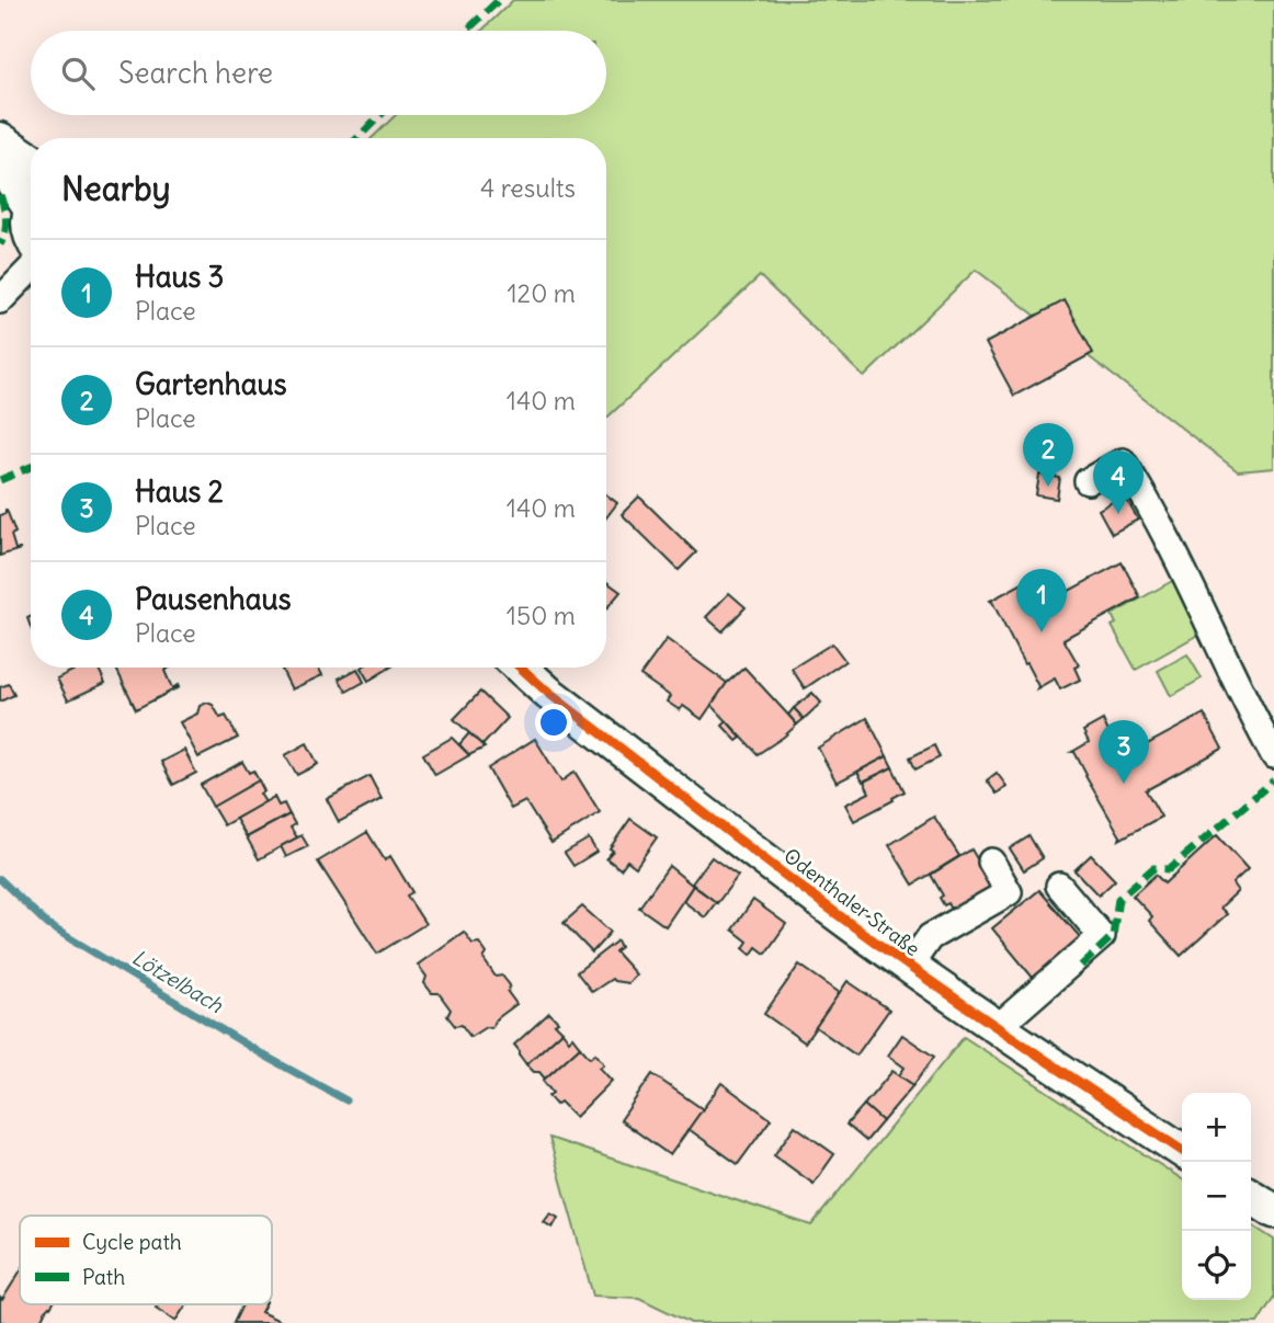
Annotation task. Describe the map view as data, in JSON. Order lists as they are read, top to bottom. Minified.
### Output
{"streets":{"main road":["Odenthaler Straße"]},"water":["Lötzelbach"],"legend":["Cycle path","Path"],"page":{"search":"Search here","heading":["Nearby","4 results"],"list":[{"mark":"1","name":"Haus 3","note":"Place","value":"120 m"},{"mark":"2","name":"Gartenhaus","note":"Place","value":"140 m"},{"mark":"3","name":"Haus 2","note":"Place","value":"140 m"},{"mark":"4","name":"Pausenhaus","note":"Place","value":"150 m"}],"pins":["2","4","1","3"],"map_buttons":["+","−"]}}
